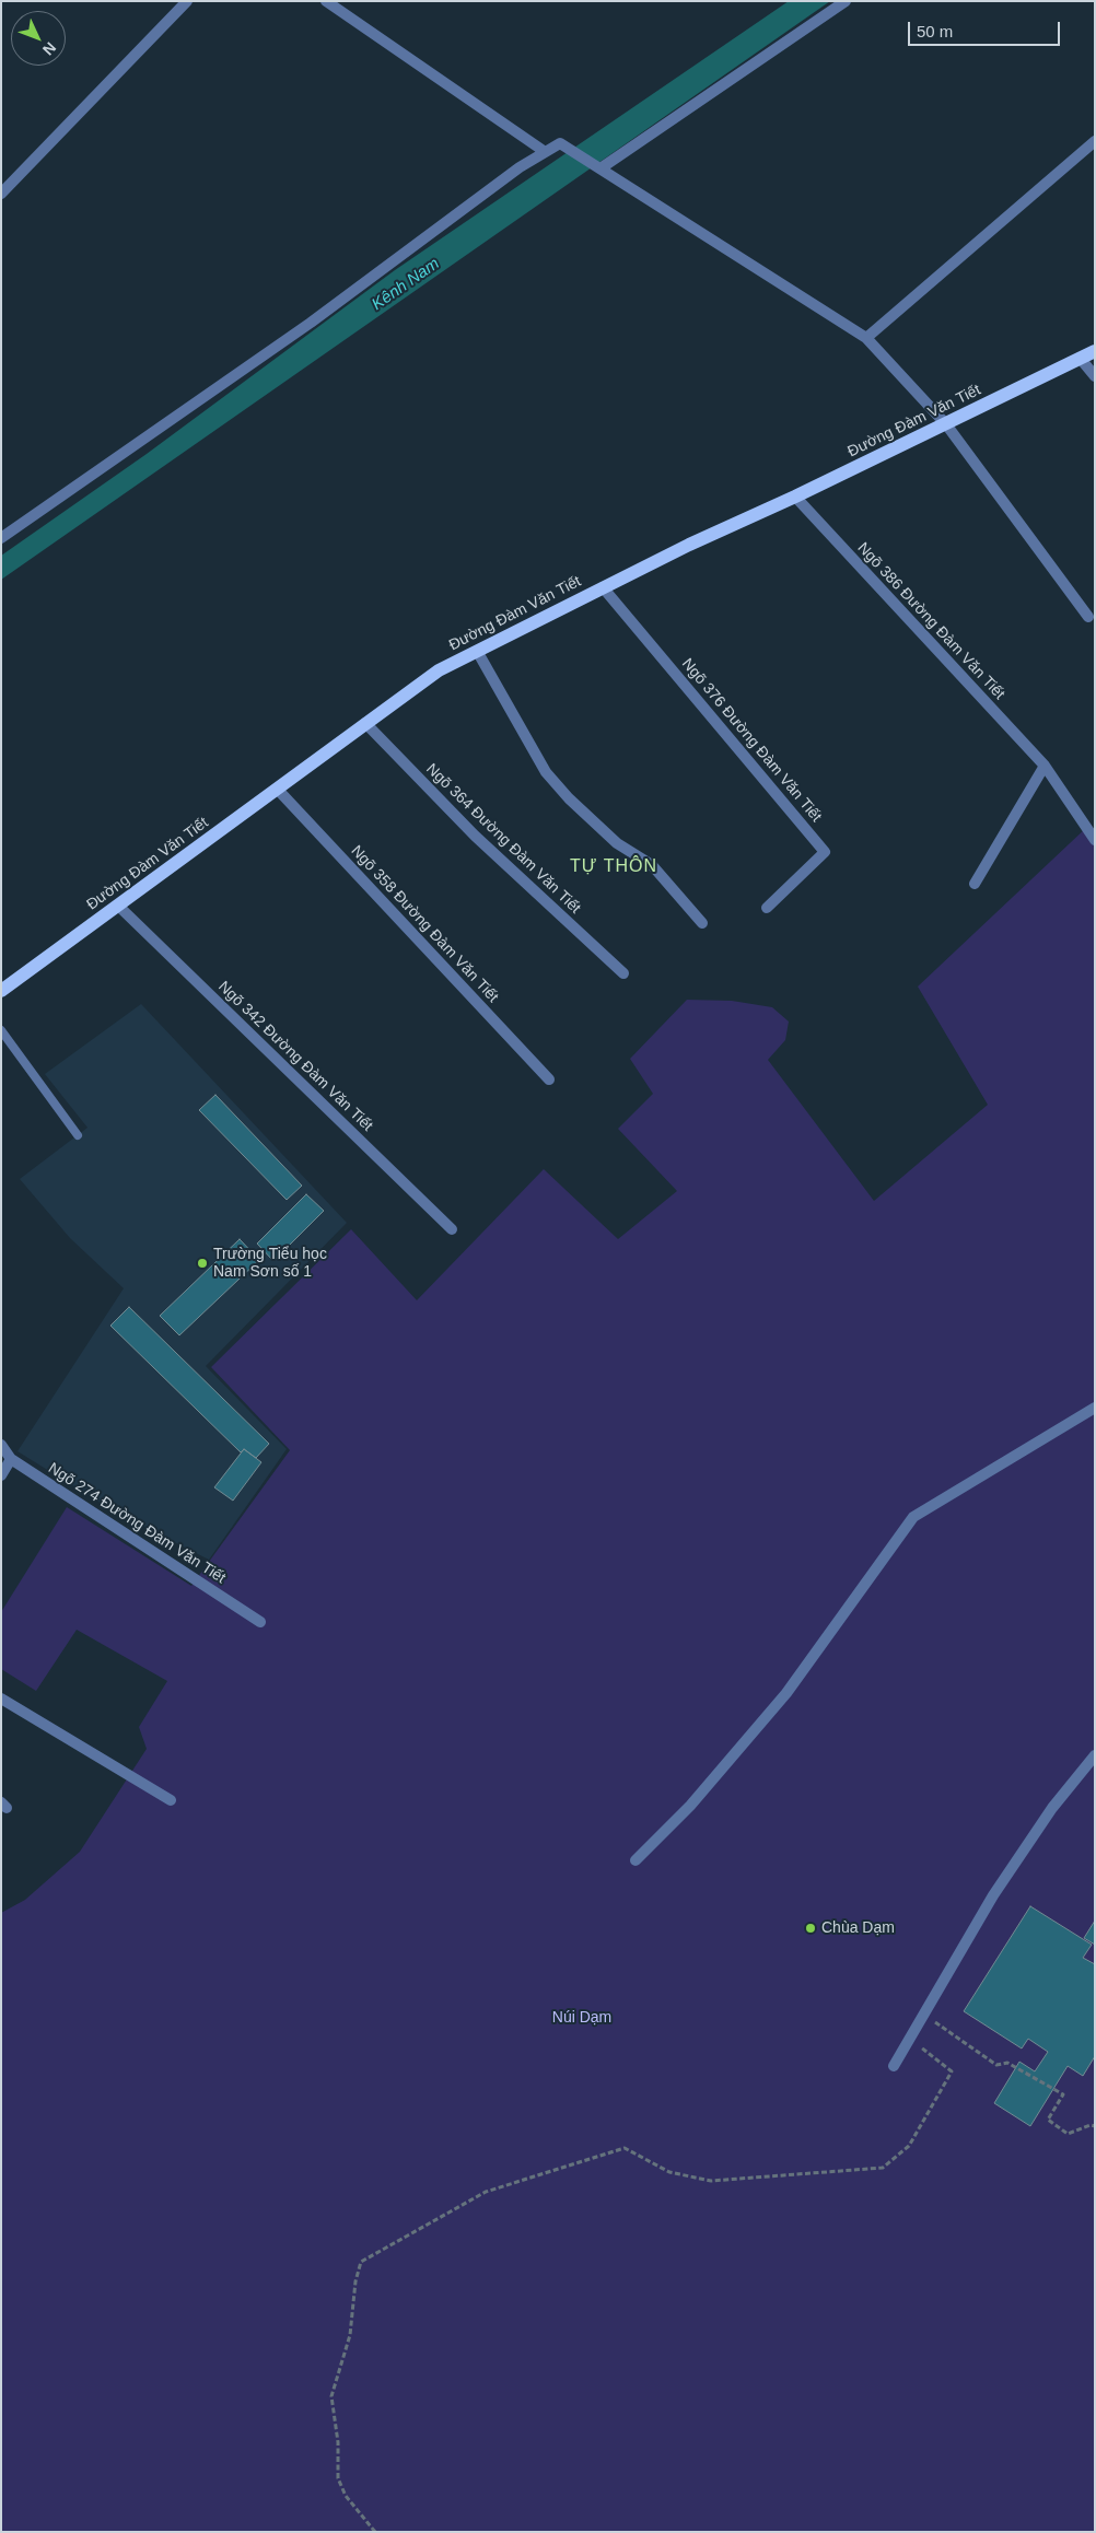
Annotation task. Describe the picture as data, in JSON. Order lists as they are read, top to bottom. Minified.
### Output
{"streets":{"main road":["Đường Đàm Văn Tiết"],"street":["Ngõ 386 Đường Đàm Văn Tiết","Ngõ 376 Đường Đàm Văn Tiết","Ngõ 364 Đường Đàm Văn Tiết","Ngõ 358 Đường Đàm Văn Tiết","Ngõ 342 Đường Đàm Văn Tiết","Ngõ 274 Đường Đàm Văn Tiết"]},"crossings":[["Đường Đàm Văn Tiết","Ngõ 386 Đường Đàm Văn Tiết"],["Đường Đàm Văn Tiết","Ngõ 376 Đường Đàm Văn Tiết"],["Đường Đàm Văn Tiết","Ngõ 364 Đường Đàm Văn Tiết"],["Đường Đàm Văn Tiết","Ngõ 358 Đường Đàm Văn Tiết"],["Đường Đàm Văn Tiết","Ngõ 342 Đường Đàm Văn Tiết"]],"districts":["TỰ THÔN"],"water":["Kênh Nam"],"parks":["Núi Dạm"],"places":["Trường Tiểu học Nam Sơn số 1","Chùa Dạm"],"scale_bar":"50 m","north":"bottom right"}
